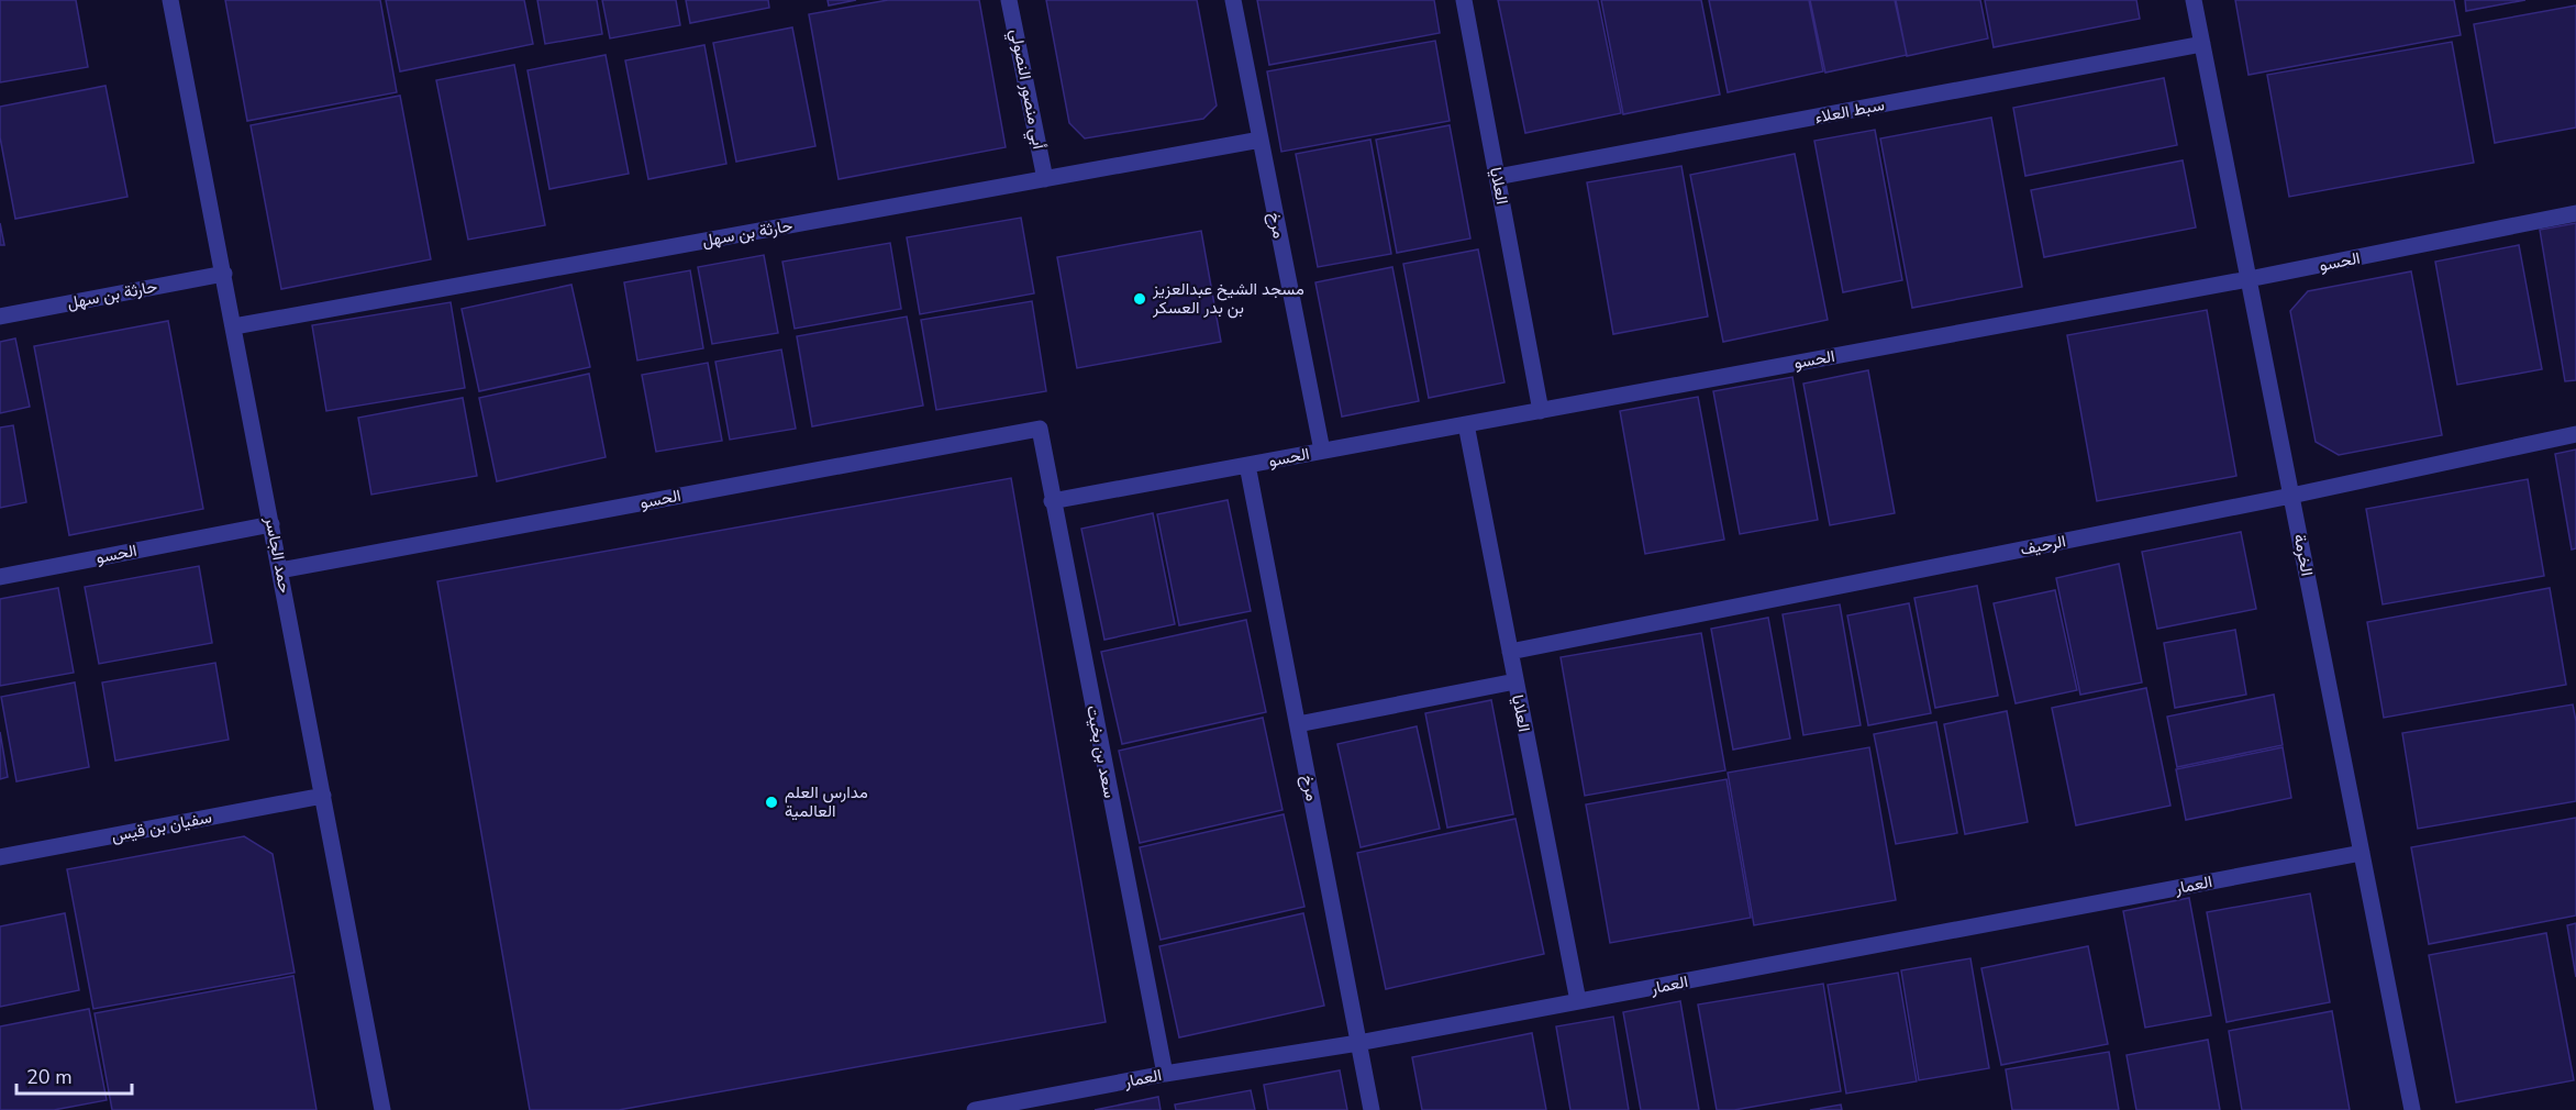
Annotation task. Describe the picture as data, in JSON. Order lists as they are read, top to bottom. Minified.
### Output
{"streets":{"street":["أبي منصور النصولي","سبط العلاء","العلايا","مرخ","حارثة بن سهل","الحسو","الرحيف","حمد الجاسر","الخرمة","سعد بن بخيت","سفيان بن قيس","العمار"]},"crossings":[["أبي منصور النصولي","حارثة بن سهل"],["سبط العلاء","العلايا"],["سبط العلاء","الخرمة"],["العلايا","الحسو"],["العلايا","الرحيف"],["العلايا","العمار"],["مرخ","حارثة بن سهل"],["مرخ","الحسو"],["مرخ","العمار"],["حارثة بن سهل","حمد الجاسر"],["الحسو","حمد الجاسر"],["الحسو","الخرمة"],["الحسو","سعد بن بخيت"],["الرحيف","الخرمة"],["حمد الجاسر","سفيان بن قيس"],["الخرمة","العمار"],["سعد بن بخيت","العمار"]],"places":["مسجد الشيخ عبدالعزيز بن بدر العسكر","مدارس العلم العالمية"],"scale_bar":"20 m"}
